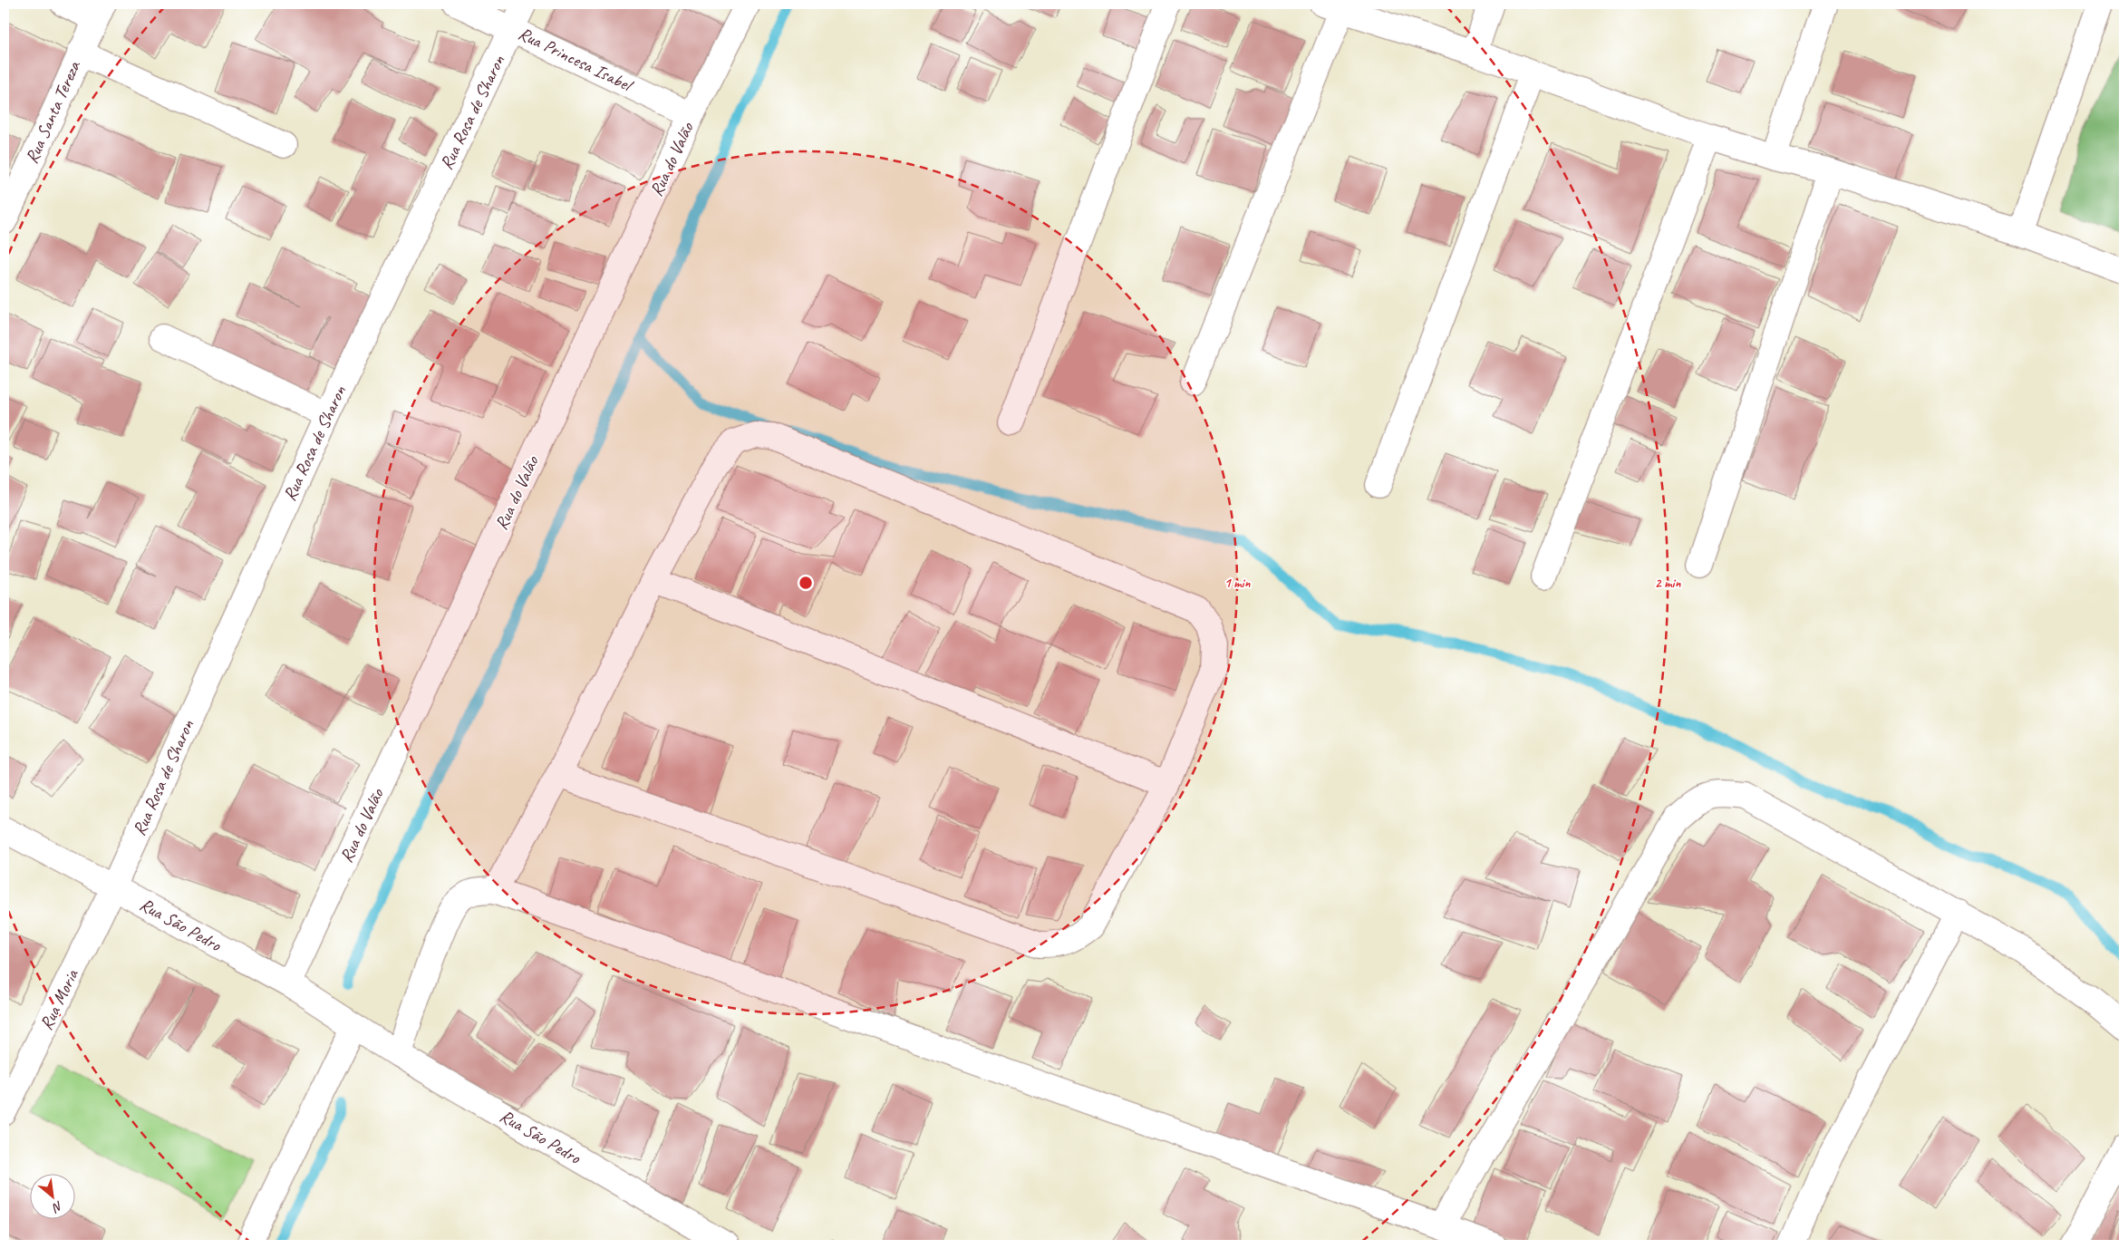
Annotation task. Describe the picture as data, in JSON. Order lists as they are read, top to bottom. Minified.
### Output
{"streets":{"street":["Rua Princesa Isabel","Rua Santa Tereza","Rua Rosa de Sharon","Rua do Valão","Rua São Pedro","Rua Moria"]},"crossings":[["Rua Princesa Isabel","Rua Rosa de Sharon"],["Rua Princesa Isabel","Rua do Valão"],["Rua Rosa de Sharon","Rua São Pedro"],["Rua Rosa de Sharon","Rua Moria"],["Rua do Valão","Rua São Pedro"],["Rua São Pedro","Rua Moria"]],"north":"bottom right","rings":["1 min","2 min"]}
